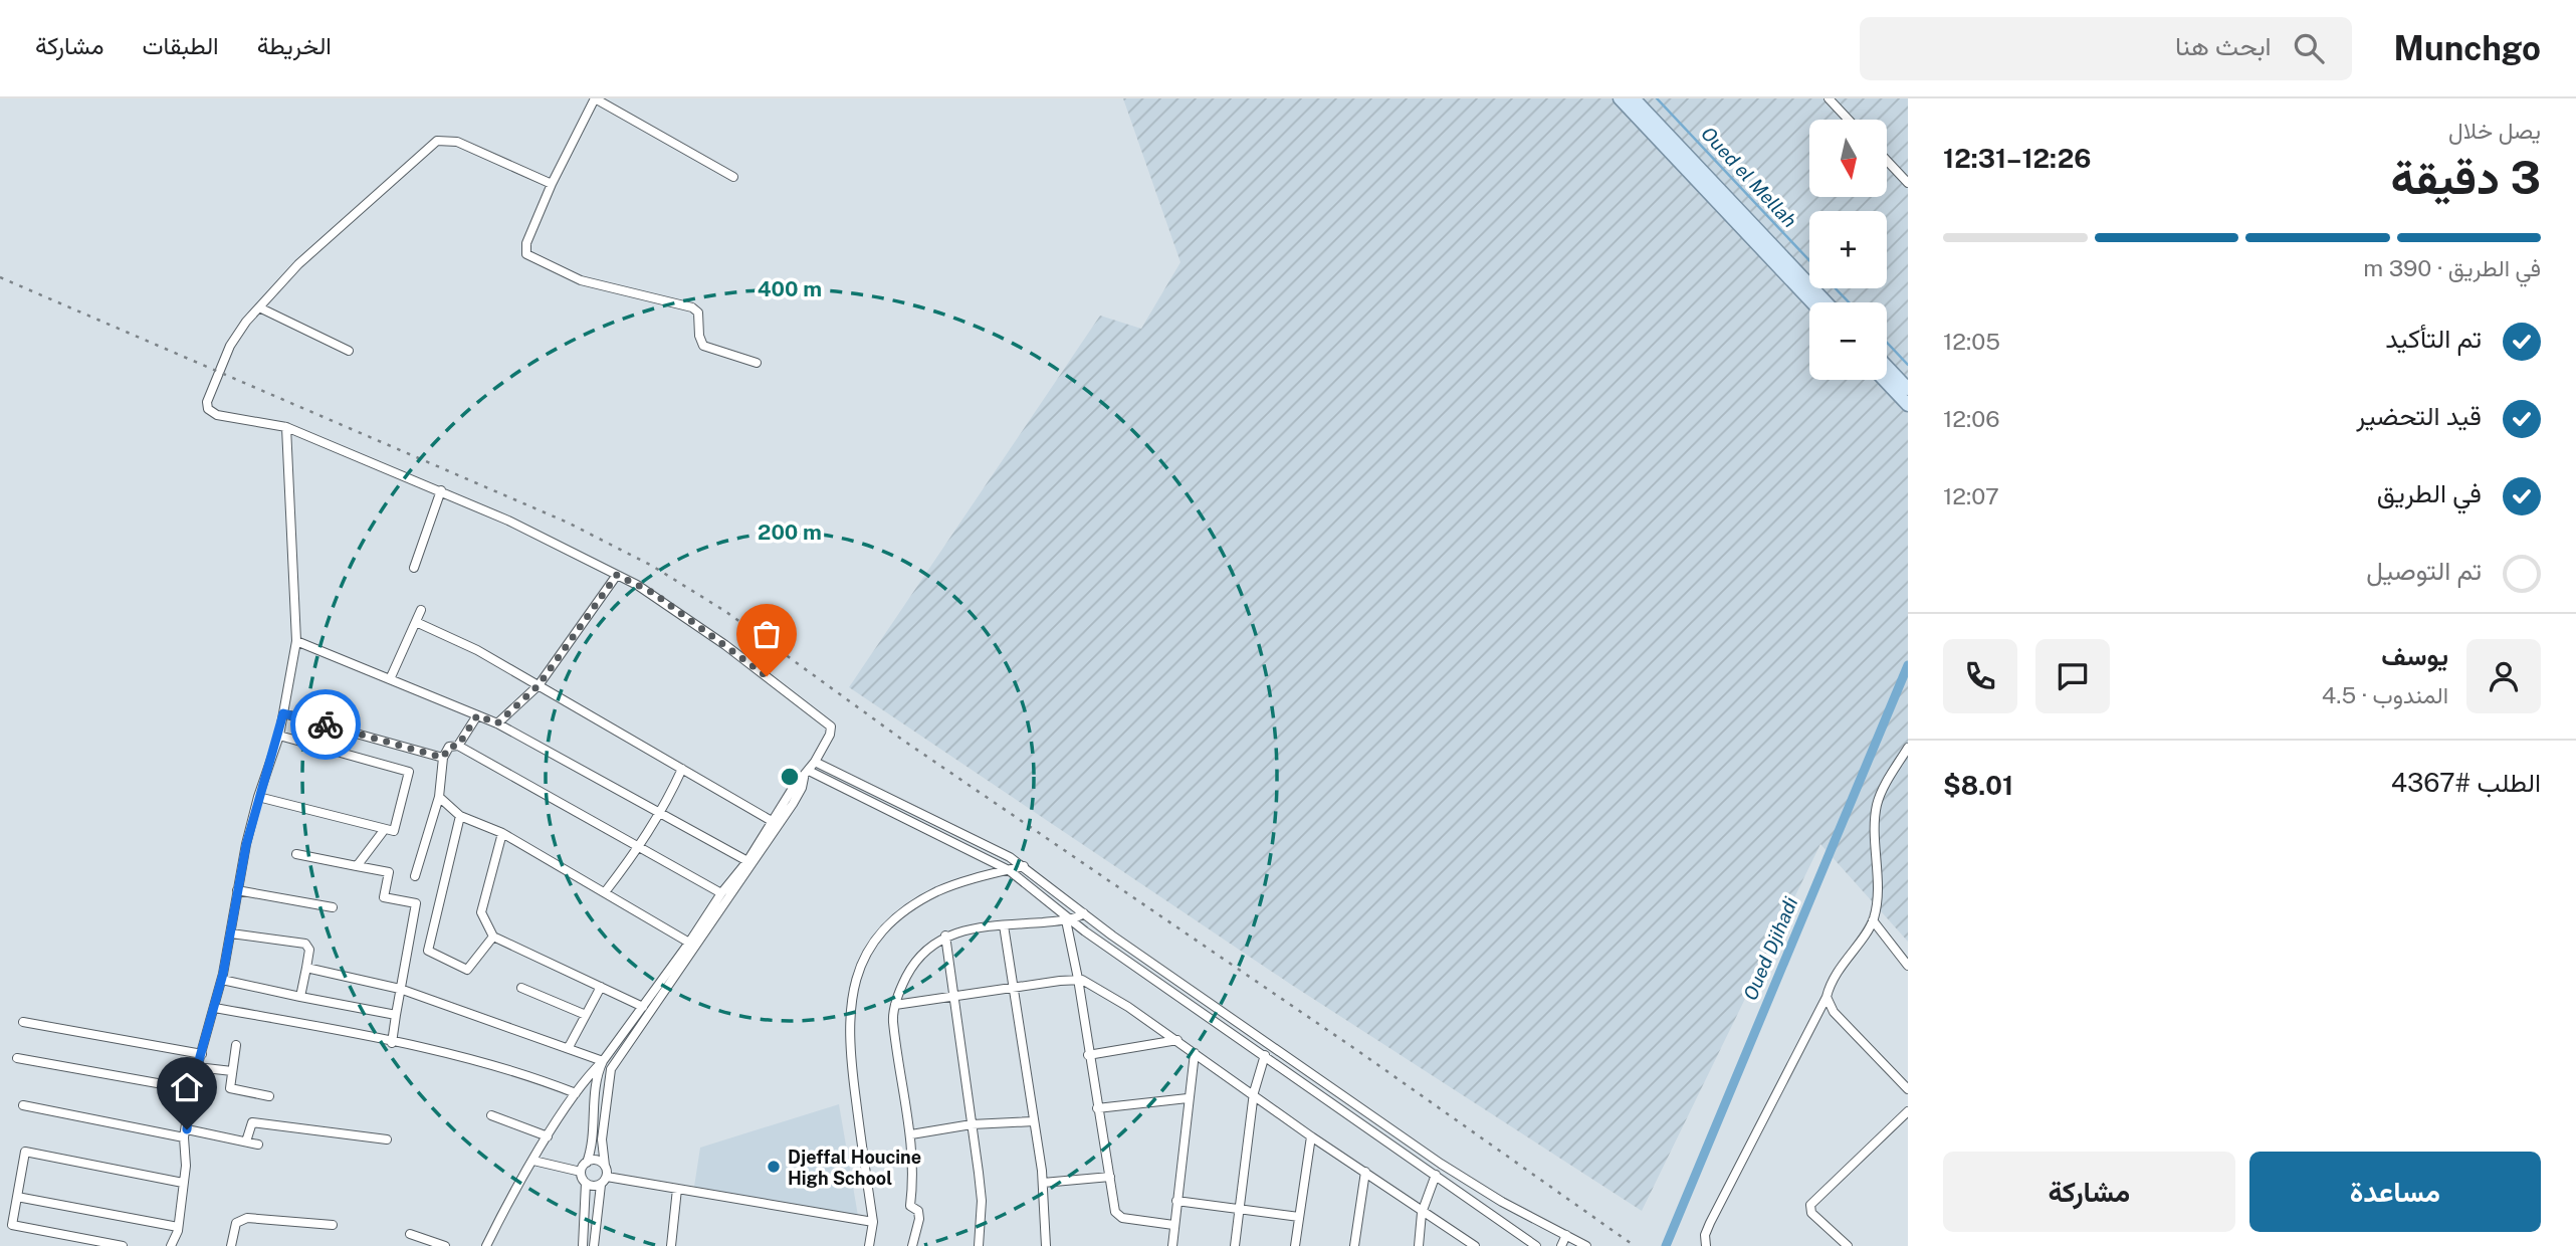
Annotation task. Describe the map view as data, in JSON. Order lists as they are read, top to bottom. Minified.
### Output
{"water":["Oued el Mellah","Oued Djihadi"],"places":["Djeffal Houcine High School"],"north":"bottom","page":{"header":"Munchgo","search":"ابحث هنا","nav":["الخريطة","الطبقات","مشاركة"],"heading":["3 دقيقة","يصل خلال","12:26–12:31"],"panel":["يوسف","المندوب · 4.5","الطلب #4367","$8.01"],"map_buttons":["+","−"],"bar":"في الطريق · 390 m","list":[["تم التأكيد","12:05"],["قيد التحضير","12:06"],["في الطريق","12:07"],"تم التوصيل"],"buttons":["مساعدة","مشاركة"]},"rings":["400 m","200 m"]}
